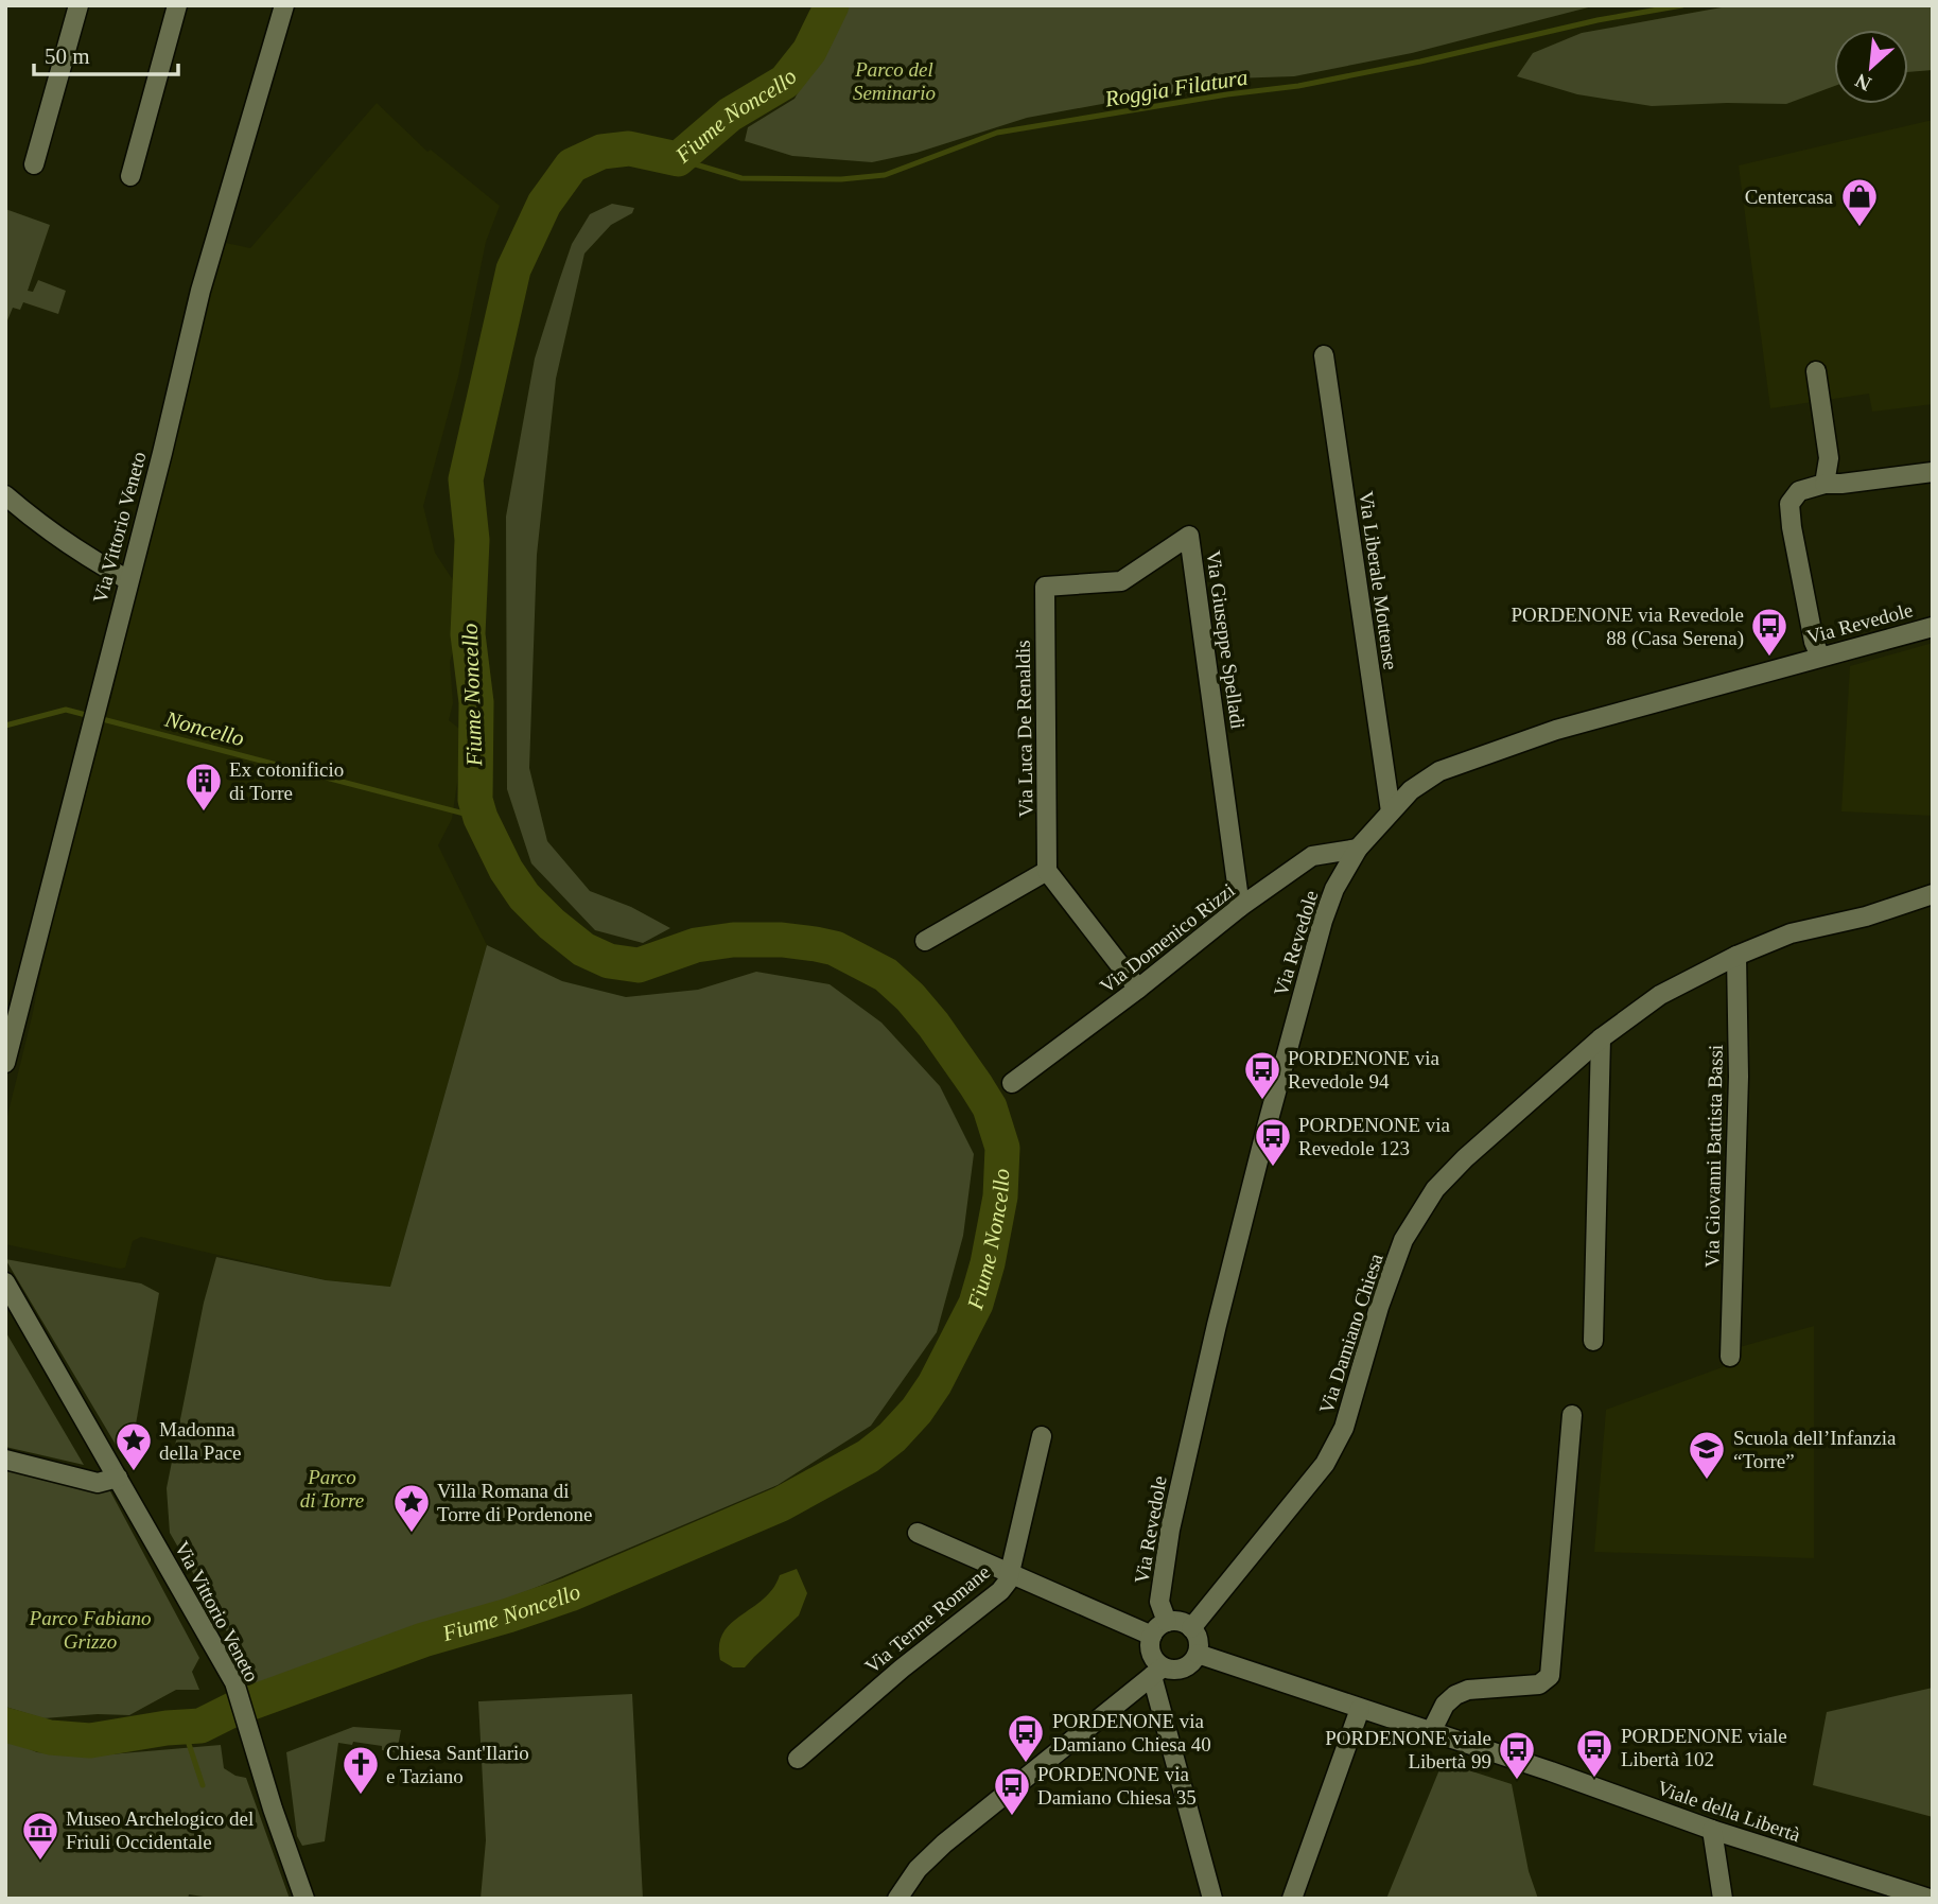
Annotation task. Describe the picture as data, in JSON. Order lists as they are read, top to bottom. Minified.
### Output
{"streets":{"street":["Via Vittorio Veneto","Via Liberale Mottense","Via Revedole","Via Giuseppe Spelladi","Via Luca De Renaldis","Via Domenico Rizzi","Via Giovanni Battista Bassi","Via Damiano Chiesa","Via Terme Romane","Viale della Libertà"]},"crossings":[["Via Liberale Mottense","Via Revedole"],["Via Revedole","Via Domenico Rizzi"],["Via Revedole","Via Damiano Chiesa"],["Via Revedole","Viale della Libertà"],["Via Giuseppe Spelladi","Via Luca De Renaldis"],["Via Giuseppe Spelladi","Via Domenico Rizzi"],["Via Giovanni Battista Bassi","Via Damiano Chiesa"],["Via Damiano Chiesa","Viale della Libertà"]],"water":["Roggia Filatura","Fiume Noncello","Noncello"],"parks":["Parco del Seminario","Parco di Torre","Parco Fabiano Grizzo"],"places":{"shop":["Centercasa"],"bus stop":["PORDENONE via Revedole 88 (Casa Serena)","PORDENONE via Revedole 94","PORDENONE via Revedole 123","PORDENONE via Damiano Chiesa 40","PORDENONE viale Libertà 102","PORDENONE viale Libertà 99","PORDENONE via Damiano Chiesa 35"],"building":["Ex cotonificio di Torre"],"place":["Madonna della Pace","Villa Romana di Torre di Pordenone"],"school or university":["Scuola dell’Infanzia “Torre”"],"church":["Chiesa Sant'Ilario e Taziano"],"museum":["Museo Archelogico del Friuli Occidentale"]},"scale_bar":"50 m","north":"bottom left"}
